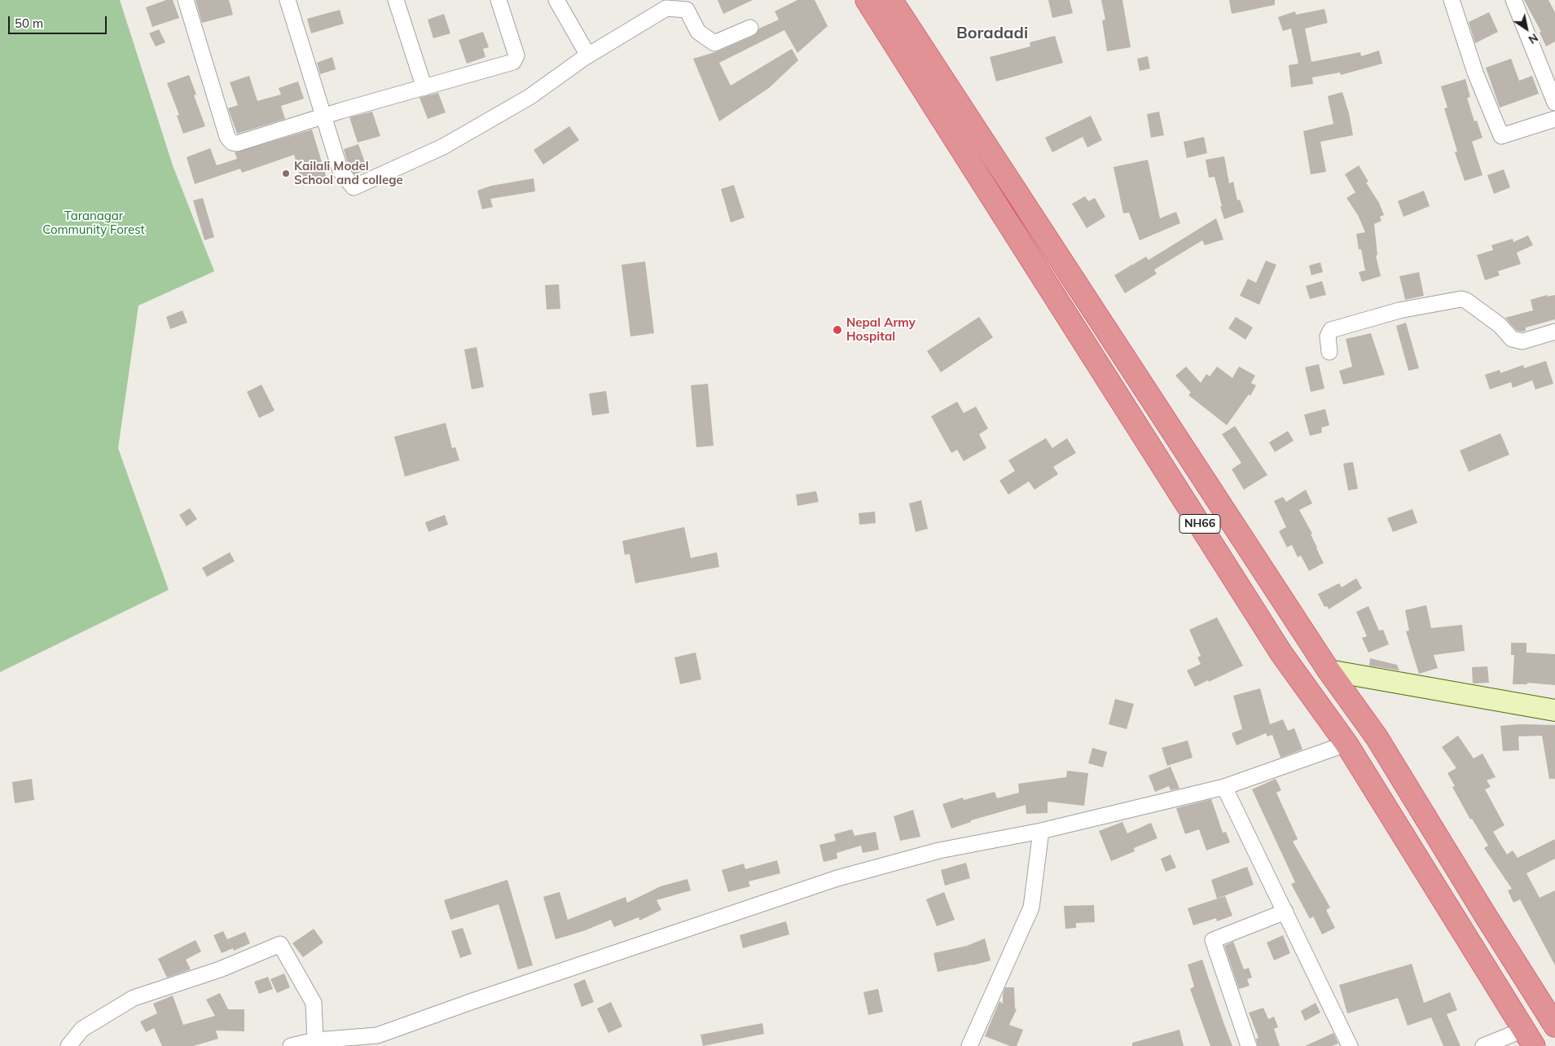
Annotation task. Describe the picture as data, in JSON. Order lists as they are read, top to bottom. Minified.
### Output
{"streets":{"highway":["NH66"]},"districts":["Boradadi"],"parks":["Taranagar Community Forest"],"places":["Kailali Model School and college","Nepal Army Hospital"],"scale_bar":"50 m","north":"bottom right"}
